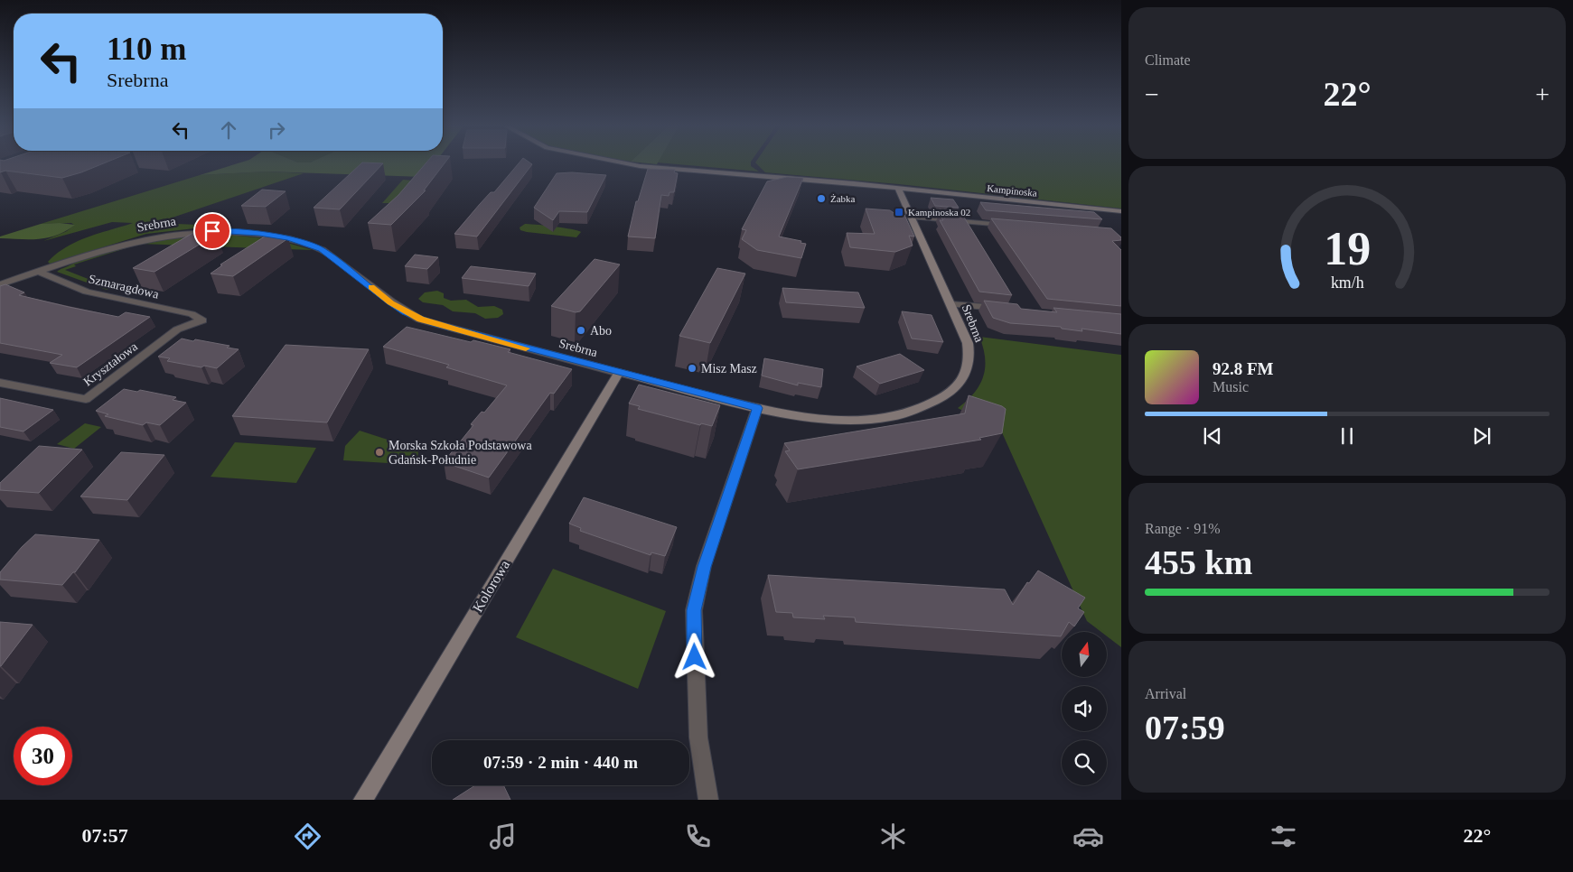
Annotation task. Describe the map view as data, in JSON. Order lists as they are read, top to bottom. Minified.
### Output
{"streets":{"street":["Kampinoska","Srebrna","Szmaragdowa","Kryształowa","Kolorowa"]},"crossings":[["Kampinoska","Srebrna"],["Srebrna","Szmaragdowa"],["Srebrna","Kolorowa"],["Szmaragdowa","Kryształowa"]],"places":{"other":["Żabka","Abo","Misz Masz","Morska Szkoła Podstawowa Gdańsk-Południe"],"transit":["Kampinoska 02"]},"north":"top","page":{"tile":["Climate",["Range · 91%","455 km"],["Arrival","07:59"]],"turn":["110 m","Srebrna"],"heat":["−","22°","+"],"song":["92.8 FM","Music"],"limit":"30","trip":"07:59 · 2 min · 440 m","tabs":["07:57","22°"],"gauge":["19","km/h"]}}
